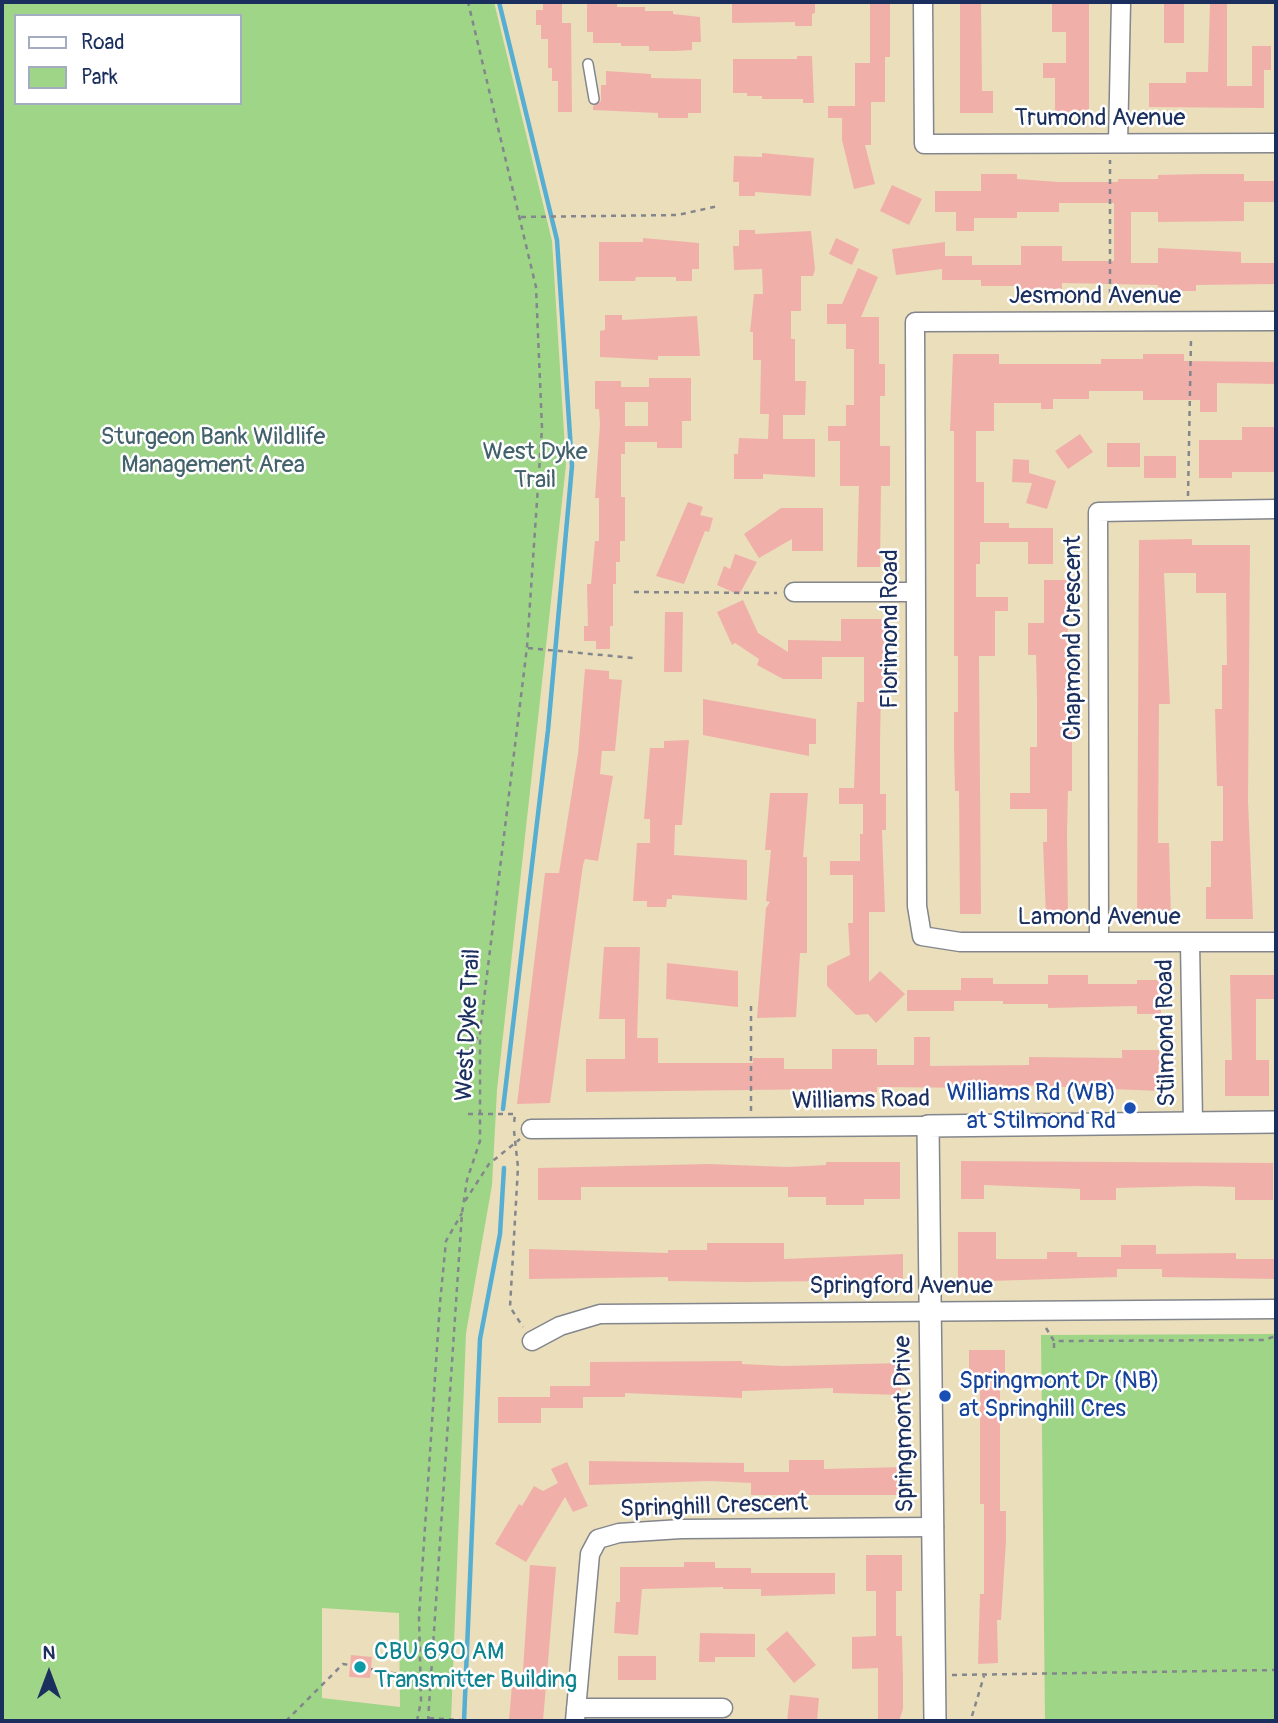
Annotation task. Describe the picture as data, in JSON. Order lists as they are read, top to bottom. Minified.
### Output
{"streets":{"street":["Trumond Avenue","Jesmond Avenue","Florimond Road","Chapmond Crescent","Lamond Avenue","Stilmond Road","Williams Road","Springford Avenue","Springmont Drive","Springhill Crescent"],"path":["West Dyke Trail"]},"crossings":[["Jesmond Avenue","Florimond Road"],["Florimond Road","Lamond Avenue"],["Chapmond Crescent","Lamond Avenue"],["Lamond Avenue","Stilmond Road"],["Stilmond Road","Williams Road"],["Williams Road","Springmont Drive"],["Springford Avenue","Springmont Drive"],["Springmont Drive","Springhill Crescent"]],"parks":["Sturgeon Bank Wildlife Management Area","West Dyke Trail"],"places":["Williams Rd (WB) at Stilmond Rd","Springmont Dr (NB) at Springhill Cres","CBU 690 AM Transmitter Building"],"legend":["Road","Park"],"north":"top"}
